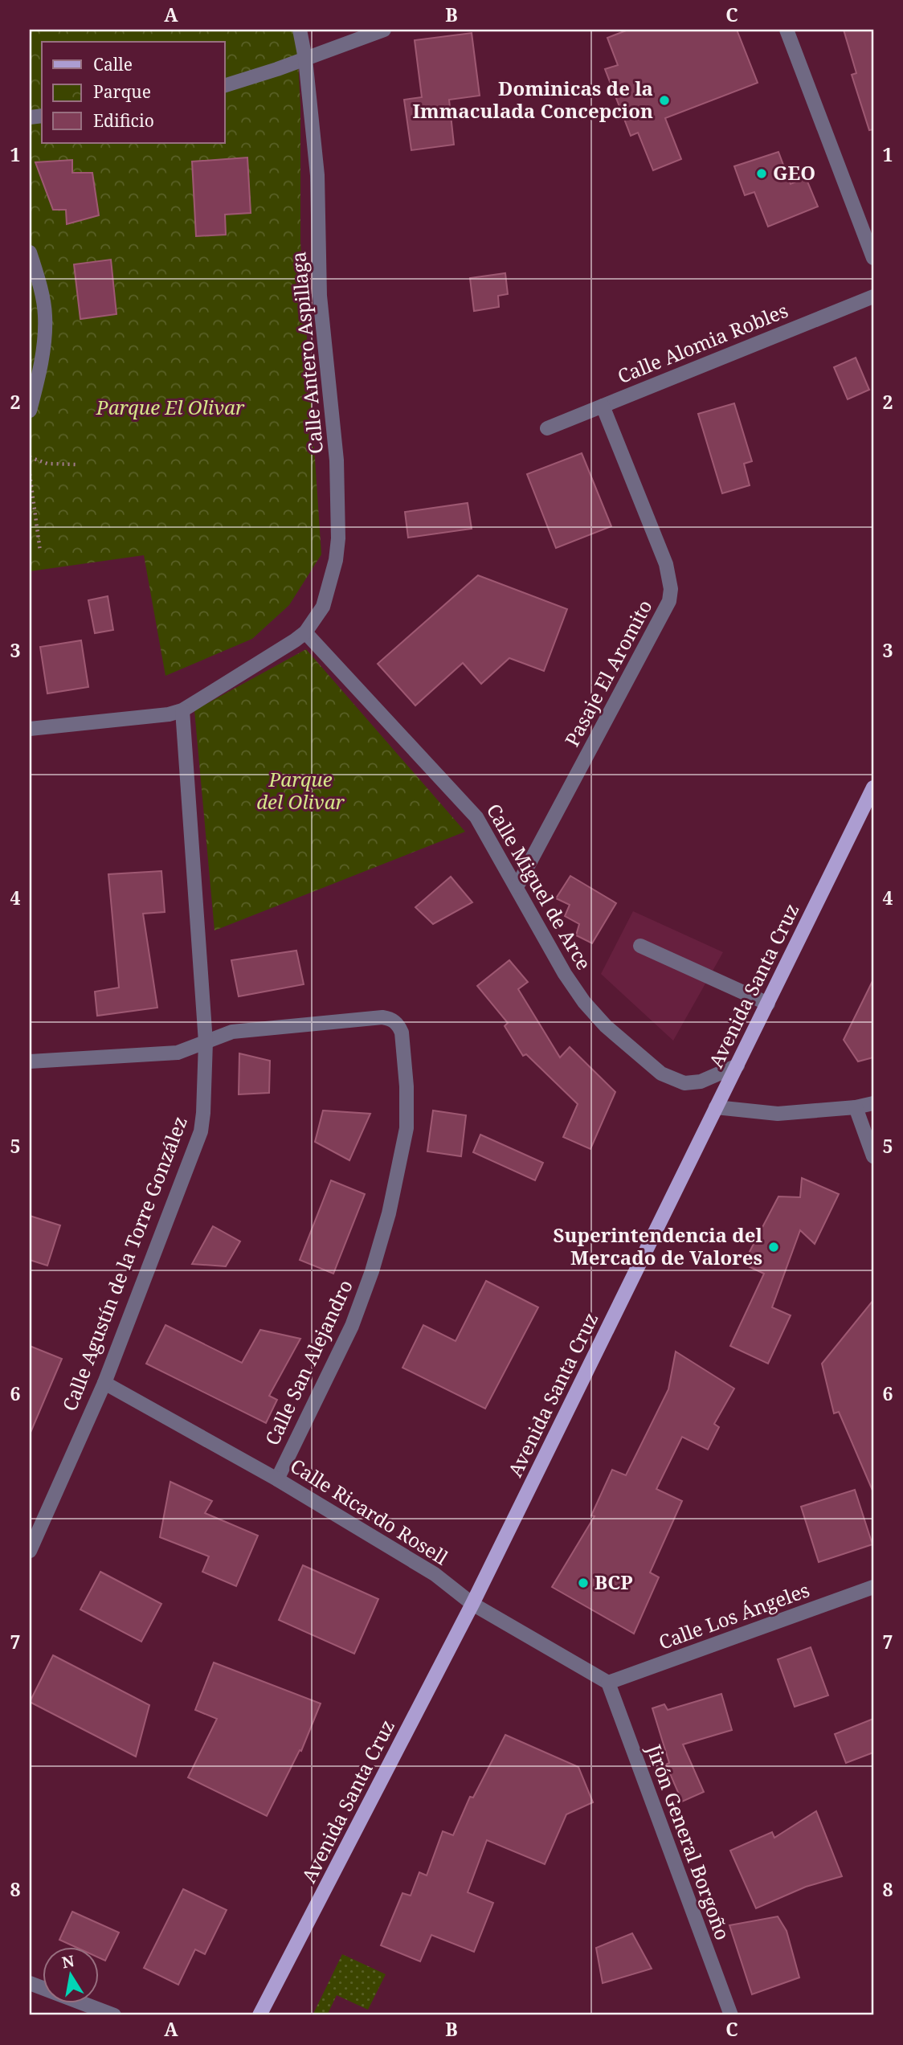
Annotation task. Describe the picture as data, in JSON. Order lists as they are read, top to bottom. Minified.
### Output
{"streets":{"main road":["Avenida Santa Cruz"],"street":["Calle Alomia Robles","Calle Antero Aspillaga","Pasaje El Aromito","Calle Miguel de Arce","Calle Agustín de la Torre González","Calle San Alejandro","Calle Ricardo Rosell","Calle Los Ángeles","Jirón General Borgoño"]},"crossings":[["Calle Alomia Robles","Pasaje El Aromito"],["Calle Antero Aspillaga","Calle Miguel de Arce"],["Pasaje El Aromito","Calle Miguel de Arce"],["Calle Miguel de Arce","Avenida Santa Cruz"],["Avenida Santa Cruz","Calle Ricardo Rosell"],["Calle Agustín de la Torre González","Calle San Alejandro"],["Calle Agustín de la Torre González","Calle Ricardo Rosell"],["Calle San Alejandro","Calle Ricardo Rosell"],["Calle Ricardo Rosell","Calle Los Ángeles"],["Calle Ricardo Rosell","Jirón General Borgoño"],["Calle Los Ángeles","Jirón General Borgoño"]],"parks":["Parque El Olivar","Parque del Olivar"],"places":["Dominicas de la Immaculada Concepcion","GEO","Superintendencia del Mercado de Valores","BCP"],"legend":["Calle","Parque","Edificio"],"north":"top","grid":{"columns":["A","B","C"],"rows":["1","2","3","4","5","6","7","8"]}}
